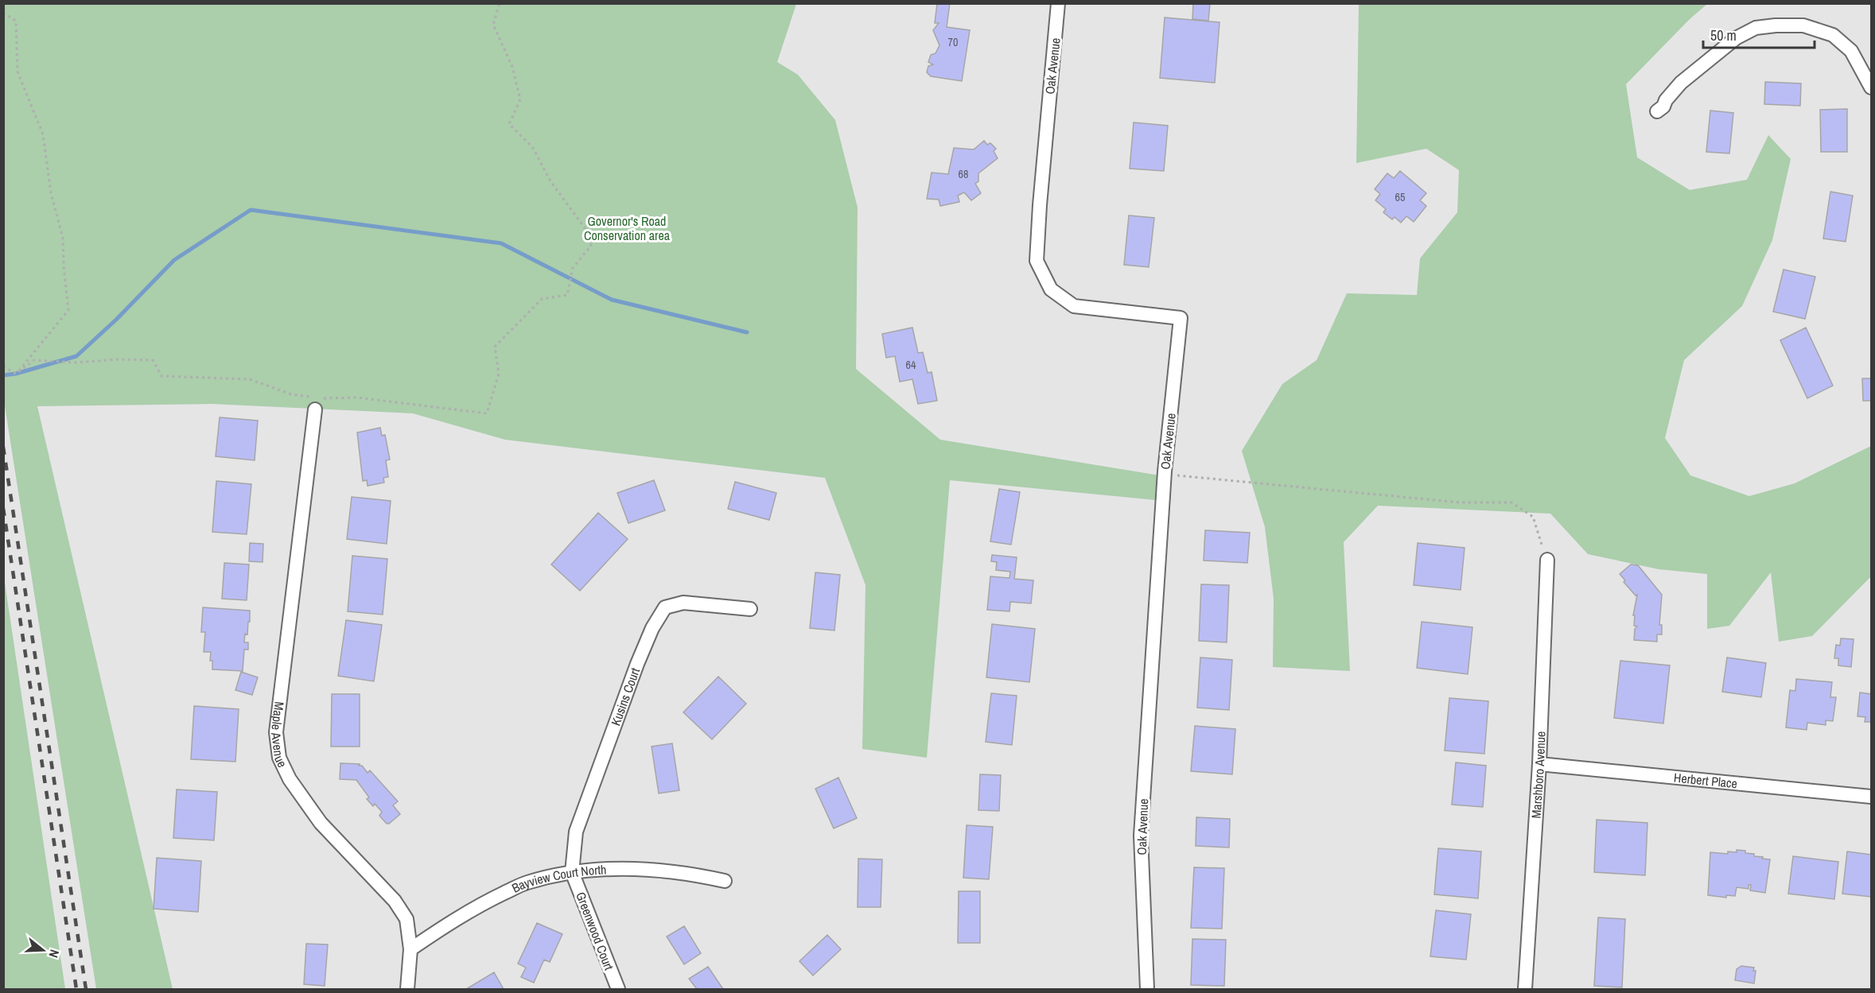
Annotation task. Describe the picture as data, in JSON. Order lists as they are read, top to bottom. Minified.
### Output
{"streets":{"street":["Oak Avenue","Kusins Court","Maple Avenue","Marshboro Avenue","Herbert Place","Bayview Court North","Greenwood Court"]},"crossings":[["Kusins Court","Bayview Court North"],["Kusins Court","Greenwood Court"],["Maple Avenue","Bayview Court North"],["Marshboro Avenue","Herbert Place"],["Bayview Court North","Greenwood Court"]],"parks":["Governor's Road Conservation area"],"house_numbers":["70","68","65","64"],"scale_bar":"50 m","north":"right"}
